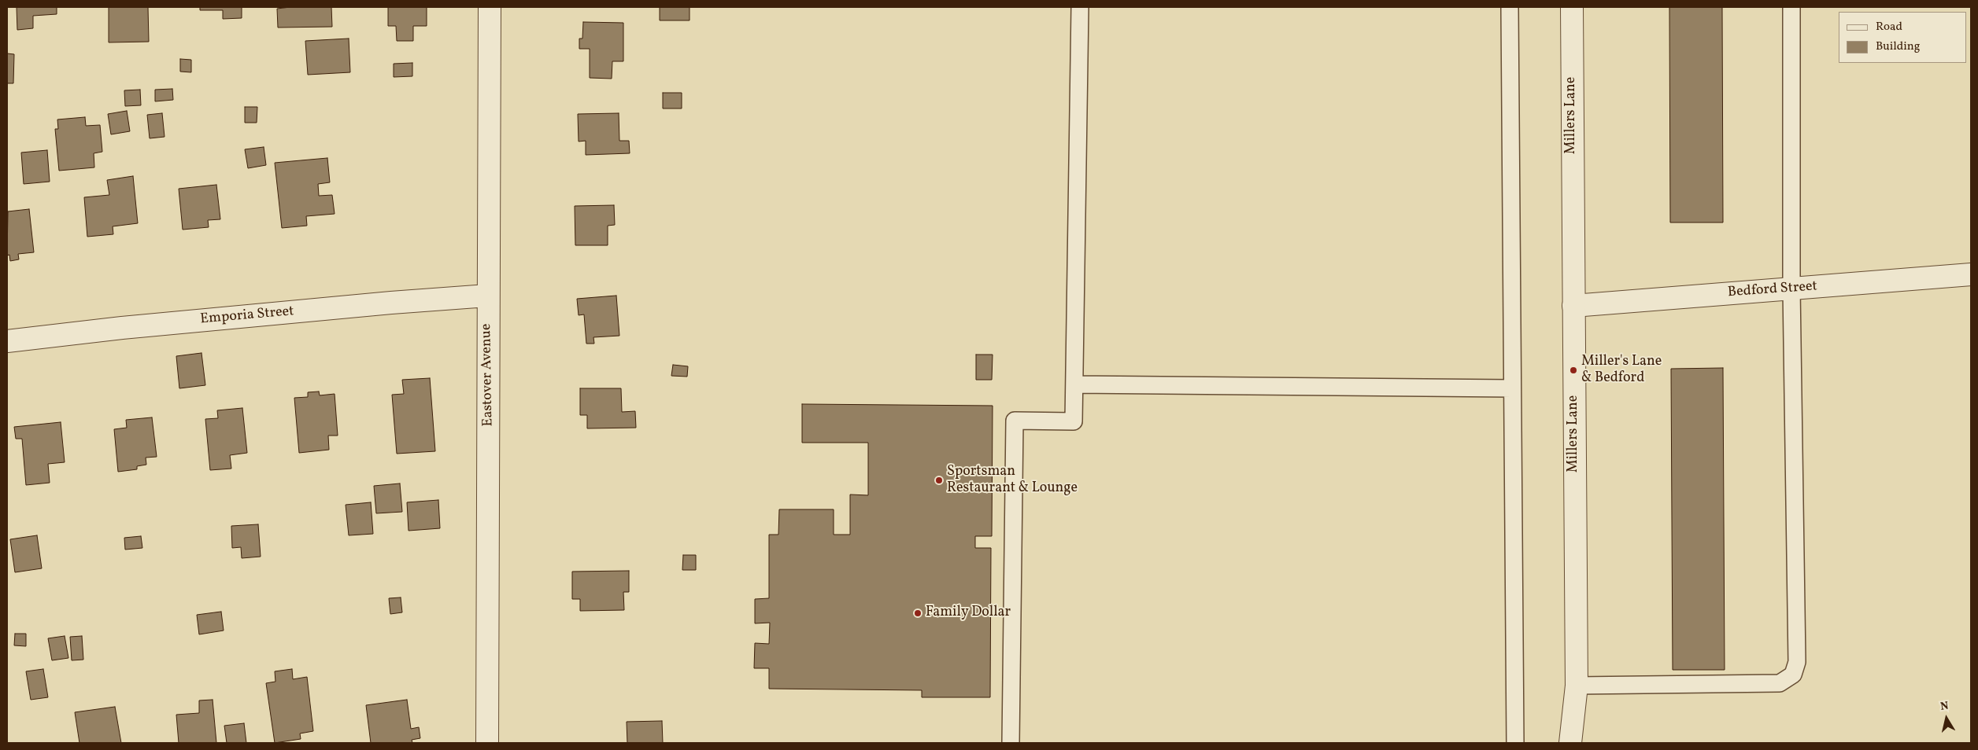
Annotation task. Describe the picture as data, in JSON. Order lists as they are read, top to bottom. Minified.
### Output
{"streets":{"street":["Millers Lane","Bedford Street","Emporia Street","Eastover Avenue"]},"crossings":[["Millers Lane","Bedford Street"],["Emporia Street","Eastover Avenue"]],"places":["Miller's Lane & Bedford","Sportsman Restaurant & Lounge","Family Dollar"],"legend":["Road","Building"],"north":"top"}
